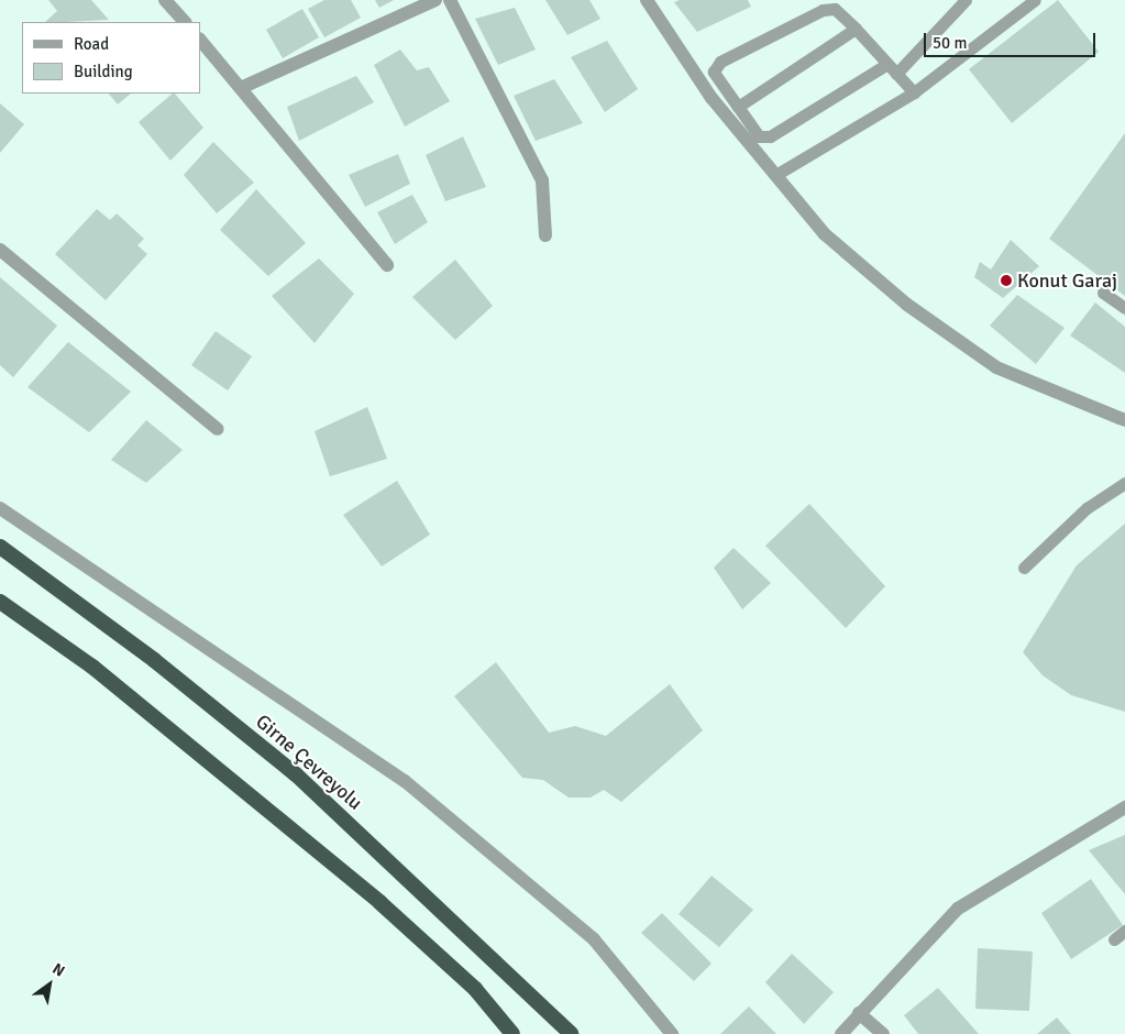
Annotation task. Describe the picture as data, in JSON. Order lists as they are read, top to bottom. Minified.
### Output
{"streets":{"highway":["Girne Çevreyolu"]},"places":["Konut Garaj"],"legend":["Road","Building"],"scale_bar":"50 m","north":"top right"}
